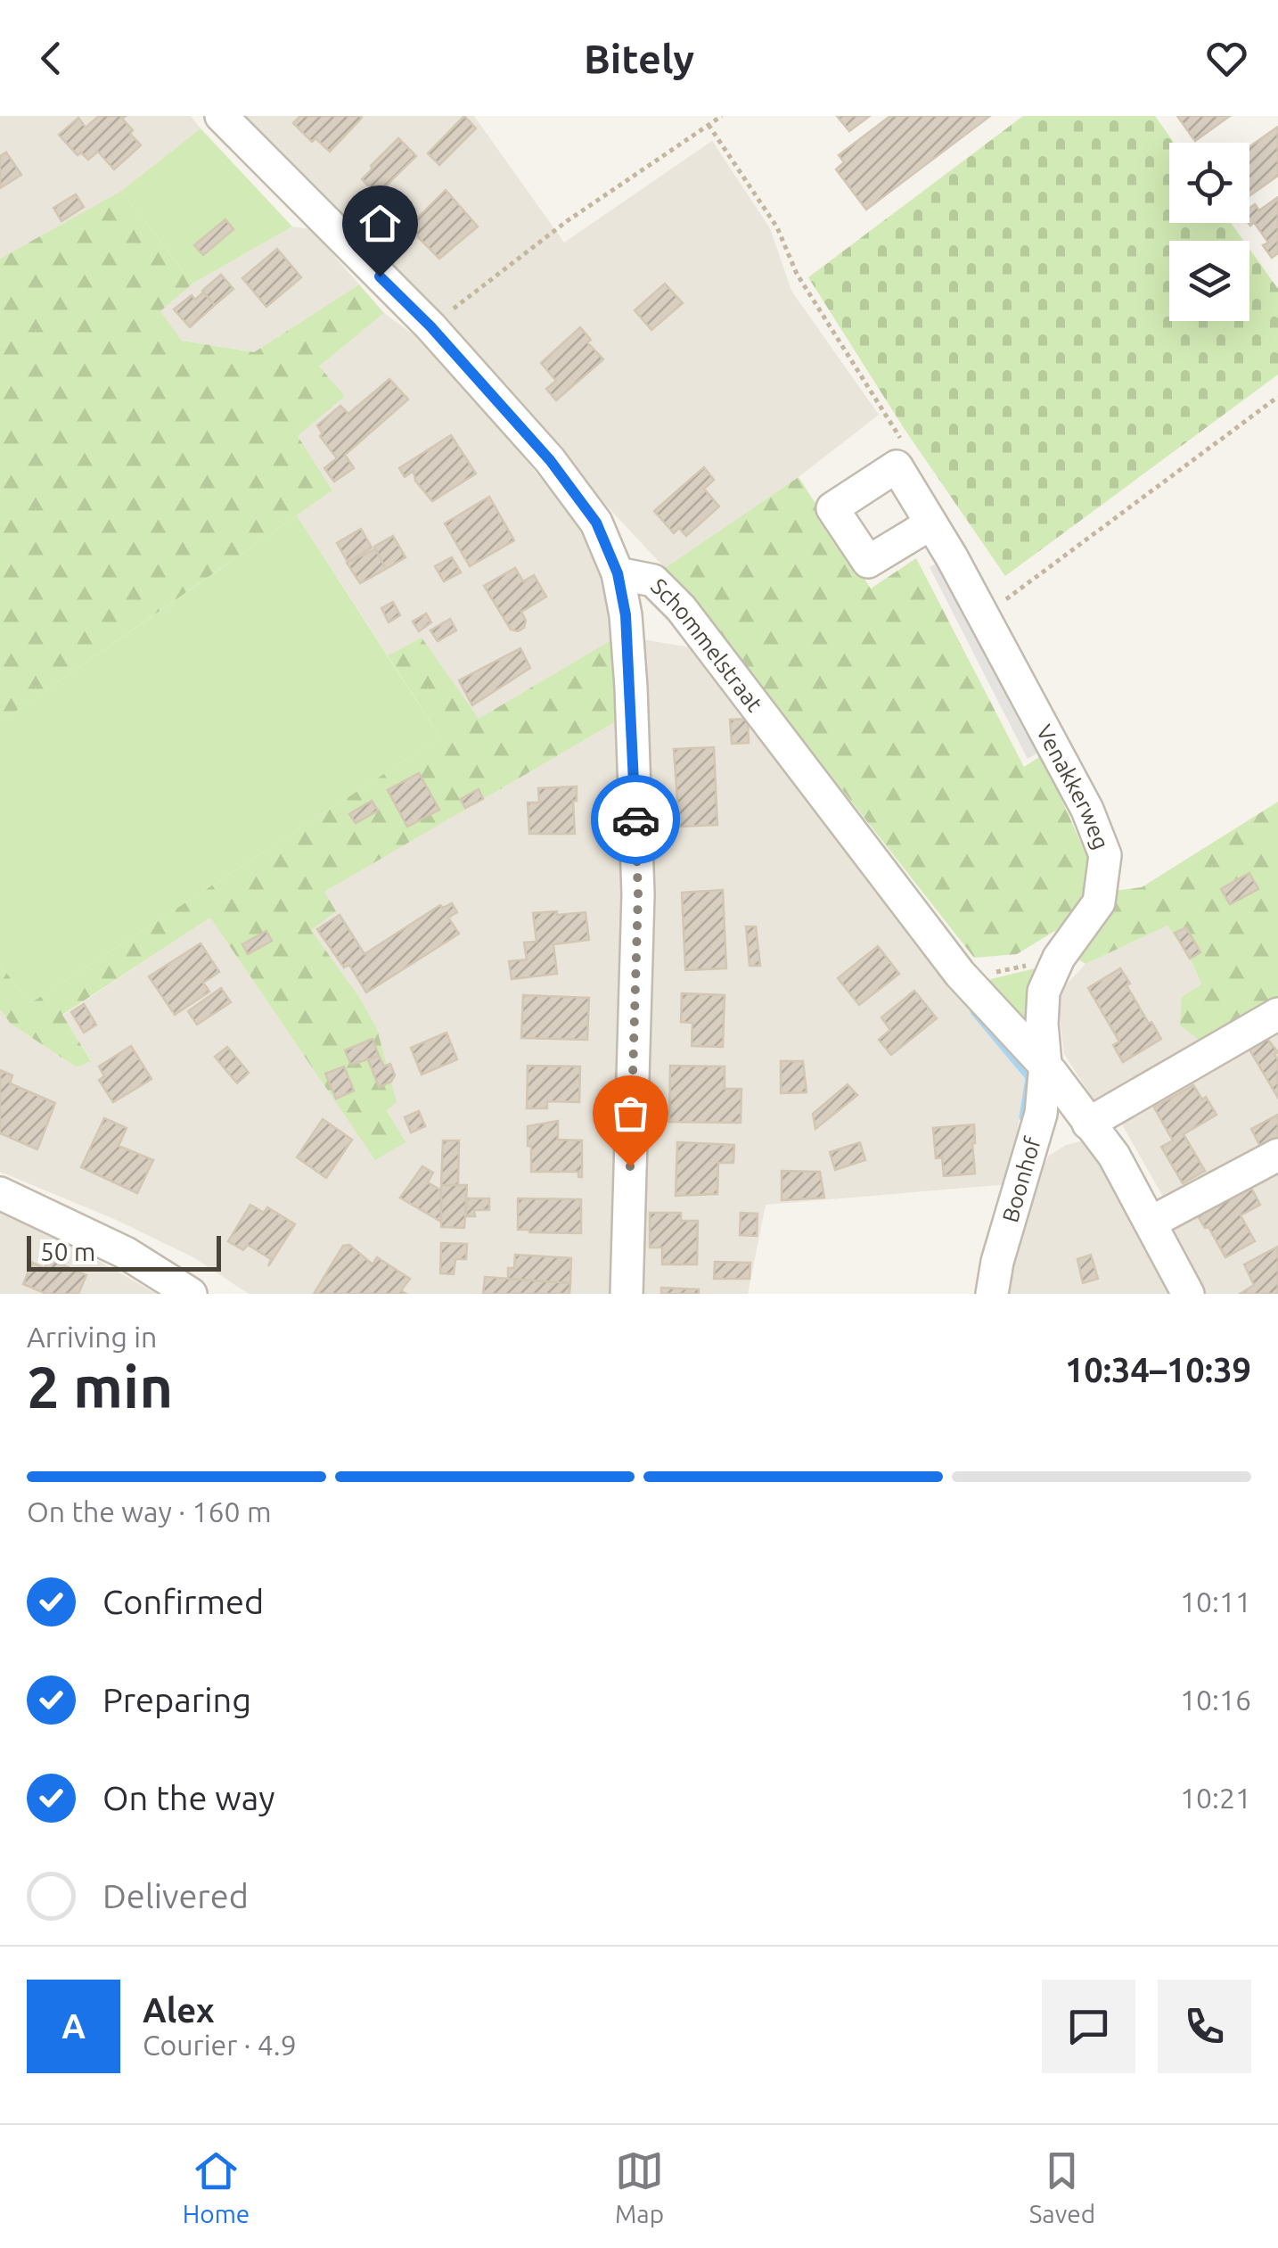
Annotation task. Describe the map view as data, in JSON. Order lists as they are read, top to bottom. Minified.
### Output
{"streets":{"street":["Schommelstraat","Venakkerweg","Boonhof"]},"crossings":[["Schommelstraat","Venakkerweg"],["Schommelstraat","Boonhof"],["Venakkerweg","Boonhof"]],"scale_bar":"50 m","page":{"header":"Bitely","scale":"50 m","heading":["2 min","Arriving in","10:34–10:39"],"panel":["Alex","Courier · 4.9"],"bar":"On the way · 160 m","list":[["Confirmed","10:11"],["Preparing","10:16"],["On the way","10:21"],"Delivered"],"round":"A","tabs":["Home","Map","Saved"]}}
